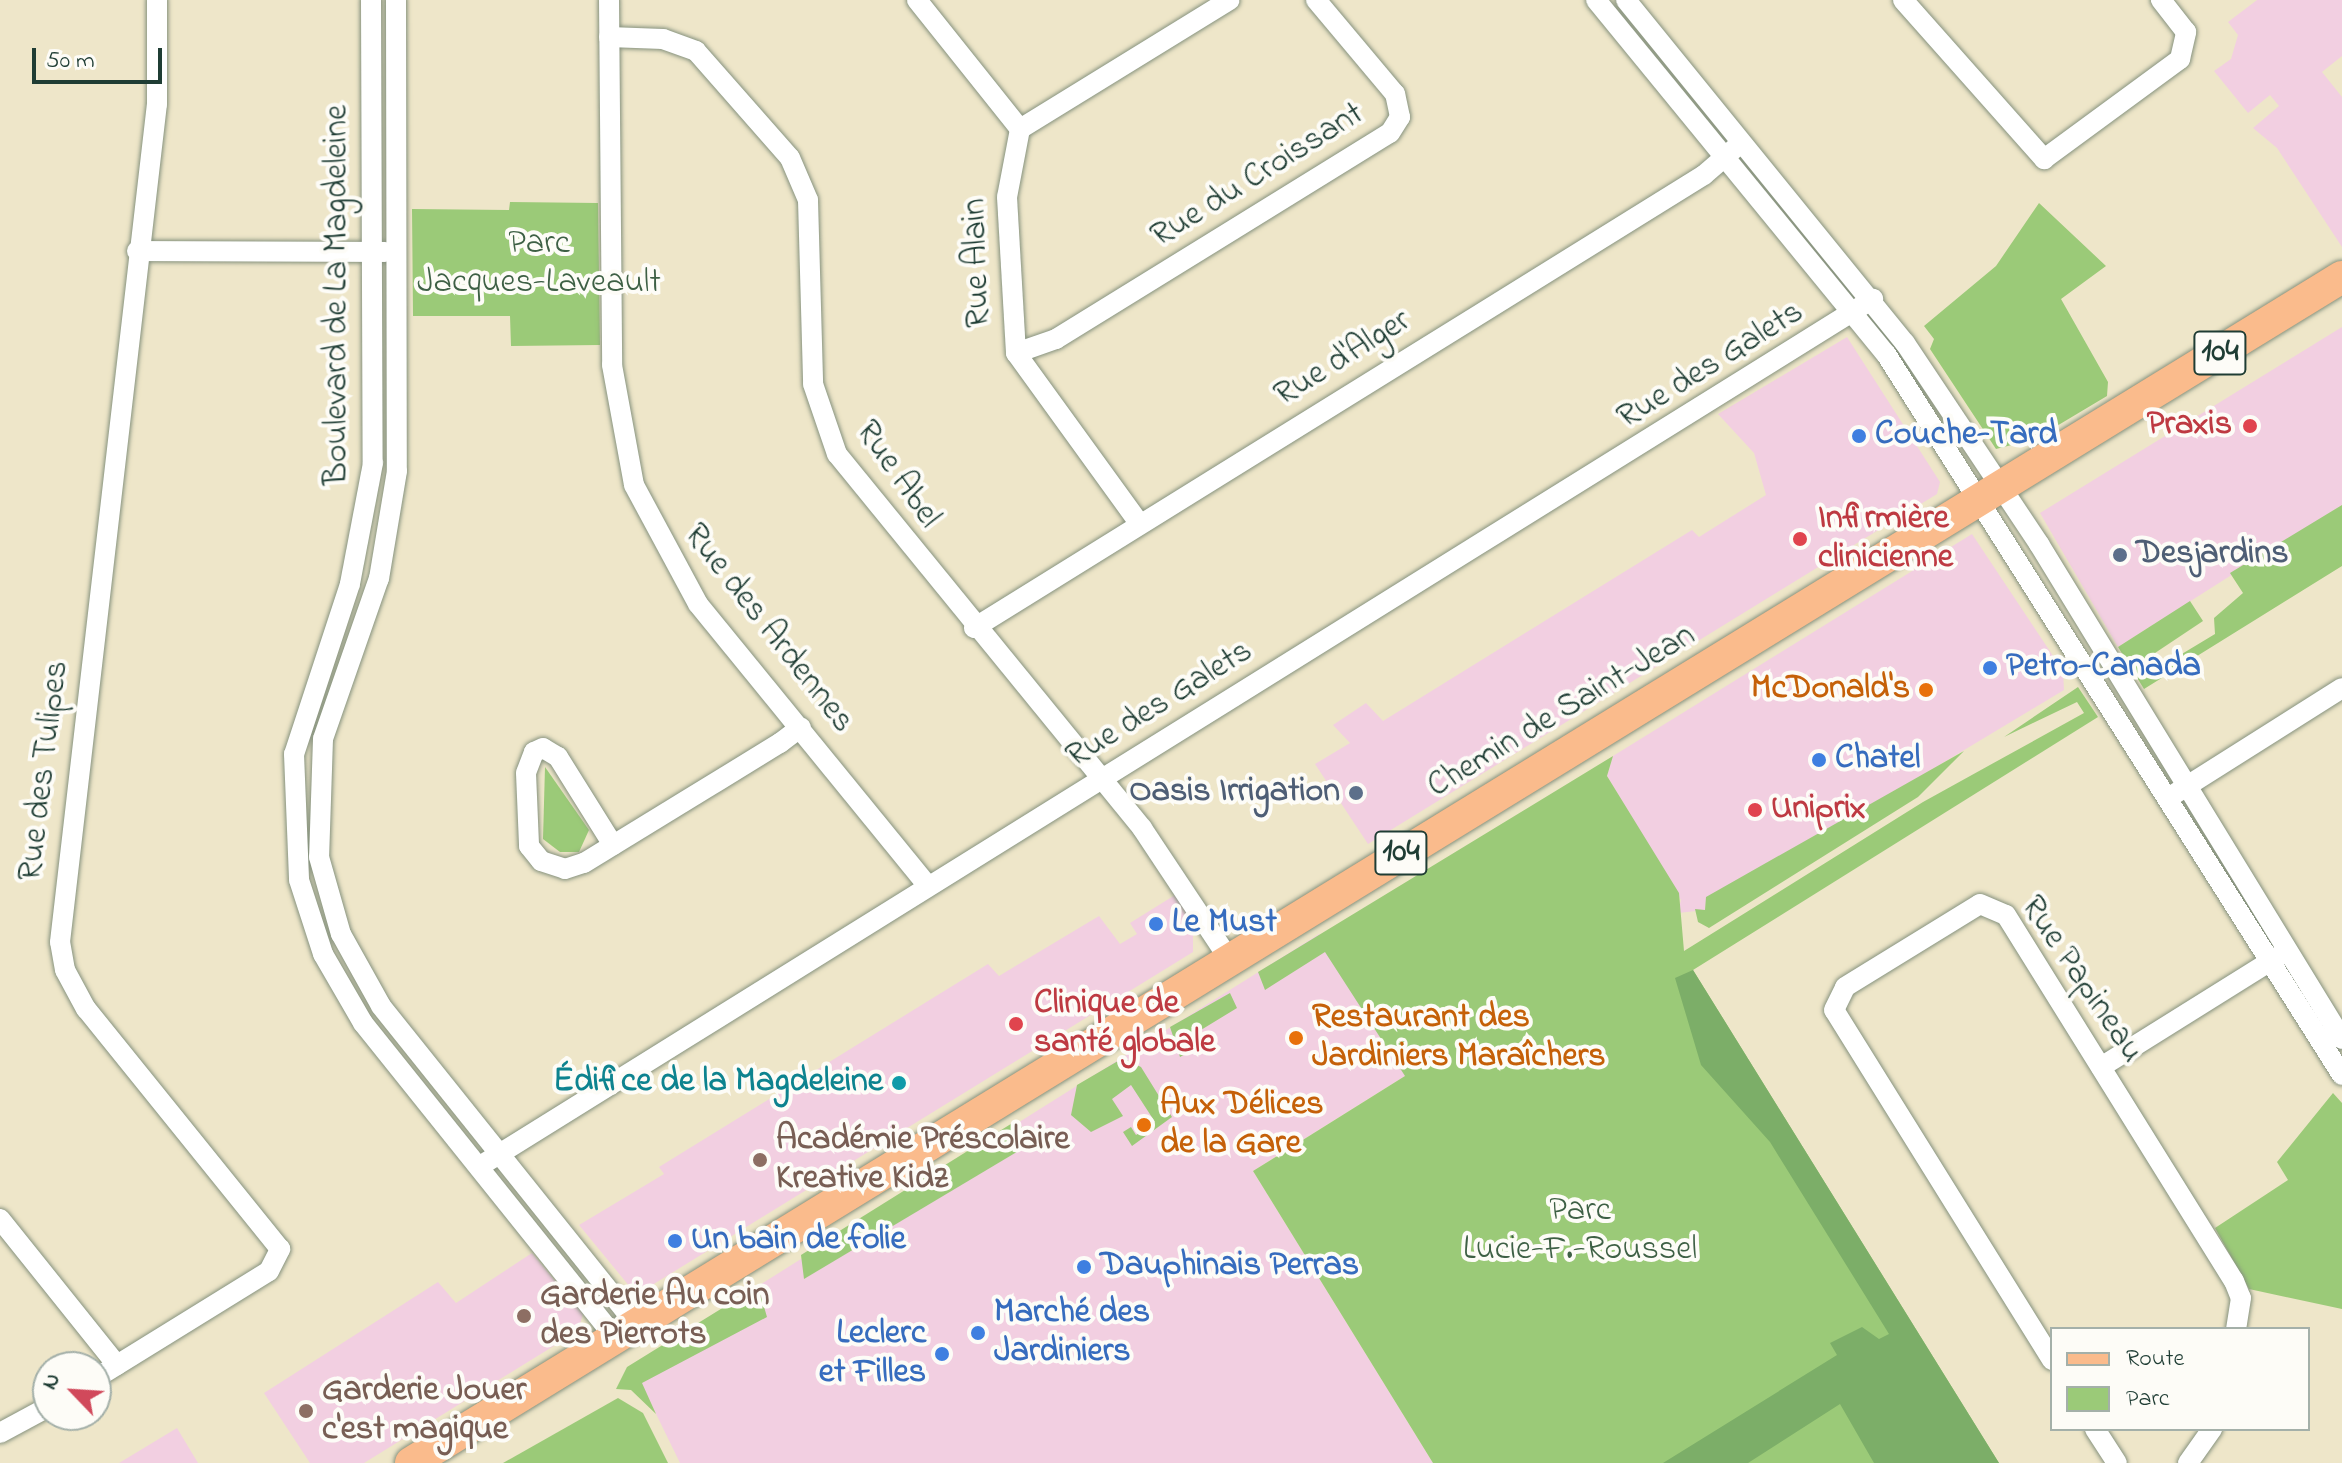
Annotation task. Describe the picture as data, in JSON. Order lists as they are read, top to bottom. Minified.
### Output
{"streets":{"main road":["104","Chemin de Saint-Jean"],"street":["Rue du Croissant","Rue Alain","Boulevard de La Magdeleine","Rue d'Alger","Rue des Galets","Rue Abel","Rue des Ardennes","Rue des Tulipes","Rue Papineau"]},"crossings":[["Rue du Croissant","Rue Alain"],["Rue Alain","Rue d'Alger"],["Boulevard de La Magdeleine","Rue des Galets"],["Boulevard de La Magdeleine","Chemin de Saint-Jean"],["Rue d'Alger","Rue Abel"],["Rue des Galets","Rue Abel"],["Rue des Galets","Rue des Ardennes"],["Rue Abel","Rue des Ardennes"],["Rue Abel","Chemin de Saint-Jean"]],"parks":["Parc Jacques-Laveault","Parc Lucie-F.-Roussel"],"places":["Praxis","Couche-Tard","Infirmière clinicienne","Desjardins","Petro-Canada","McDonald's","Chatel","Oasis Irrigation","Uniprix","Le Must","Clinique de santé globale","Restaurant des Jardiniers Maraîchers","Édifice de la Magdeleine","Aux Délices de la Gare","Académie Préscolaire Kreative Kidz","Un bain de folie","Dauphinais Perras","Garderie Au coin des Pierrots","Marché des Jardiniers","Leclerc et Filles","Garderie Jouer c'est magique"],"legend":["Route","Parc"],"scale_bar":"50 m","north":"top left"}
